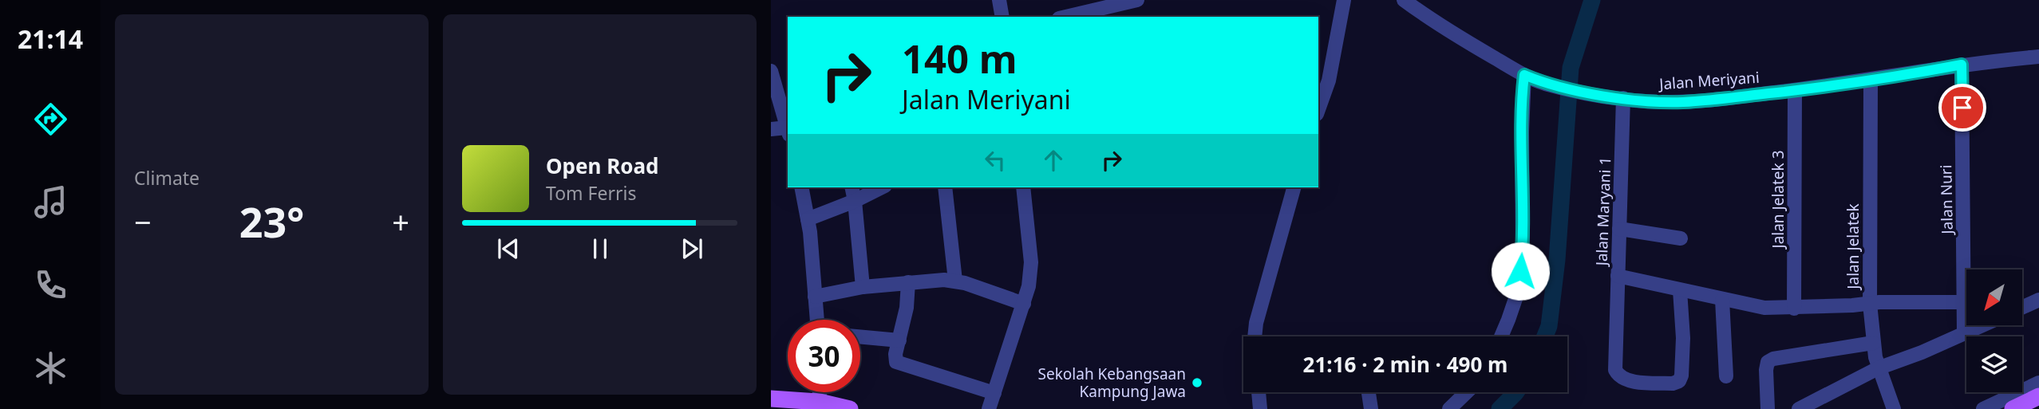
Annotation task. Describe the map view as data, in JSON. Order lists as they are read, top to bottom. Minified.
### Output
{"streets":{"street":["Jalan Meriyani","Jalan Jelatek 3","Jalan Nuri","Jalan Maryani 1","Jalan Jelatek"]},"crossings":[["Jalan Meriyani","Jalan Jelatek 3"],["Jalan Meriyani","Jalan Nuri"],["Jalan Meriyani","Jalan Maryani 1"],["Jalan Meriyani","Jalan Jelatek"]],"places":["Sekolah Kebangsaan Kampung Jawa"],"north":"bottom left","page":{"tabs":"21:14","tile":"Climate","turn":["140 m","Jalan Meriyani"],"song":["Open Road","Tom Ferris"],"heat":["−","23°","+"],"limit":"30","trip":"21:16 · 2 min · 490 m"}}
